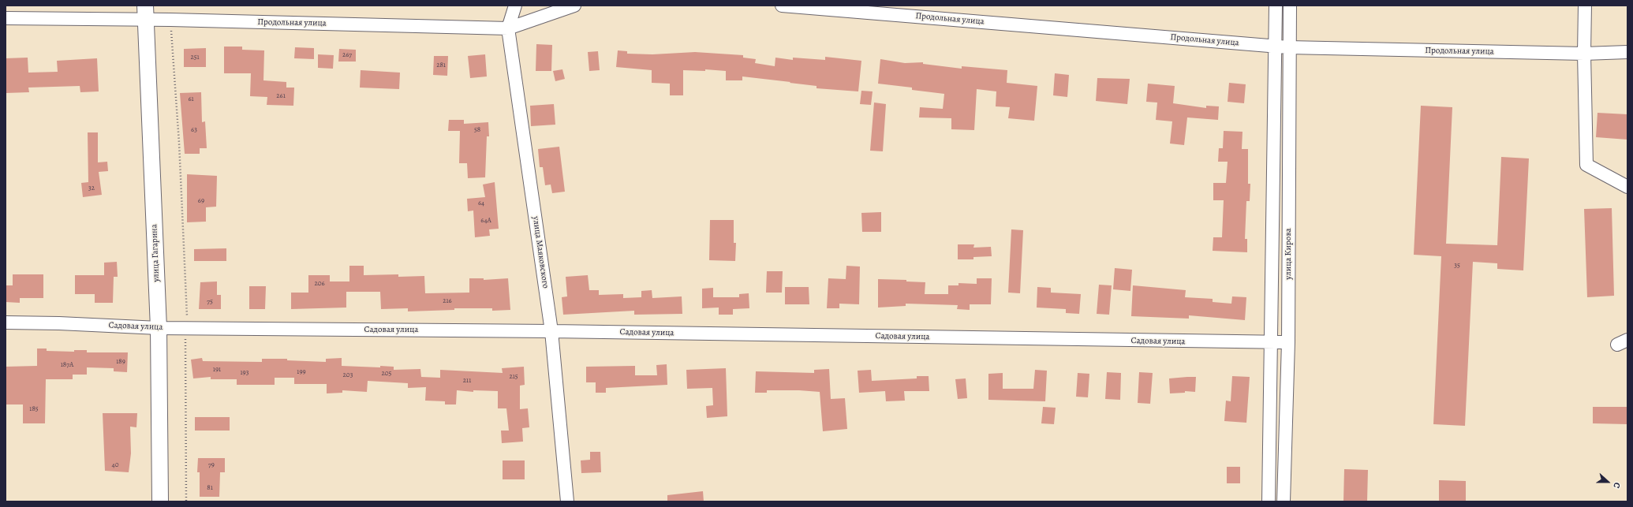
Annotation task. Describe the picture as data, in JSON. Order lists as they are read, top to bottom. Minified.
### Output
{"streets":{"main road":["улица Гагарина"],"street":["Продольная улица","улица Маяковского","улица Кирова","Садовая улица"]},"crossings":[["Продольная улица","улица Маяковского"],["Продольная улица","улица Гагарина"],["Продольная улица","улица Кирова"],["улица Маяковского","Садовая улица"],["улица Гагарина","Садовая улица"],["улица Кирова","Садовая улица"]],"house_numbers":["267","251","281","261","61","63","58","32","69","64","64А","35","206","216","75","189","187А","191","199","193","205","203","215","211","185","40","79","81"],"north":"right"}
